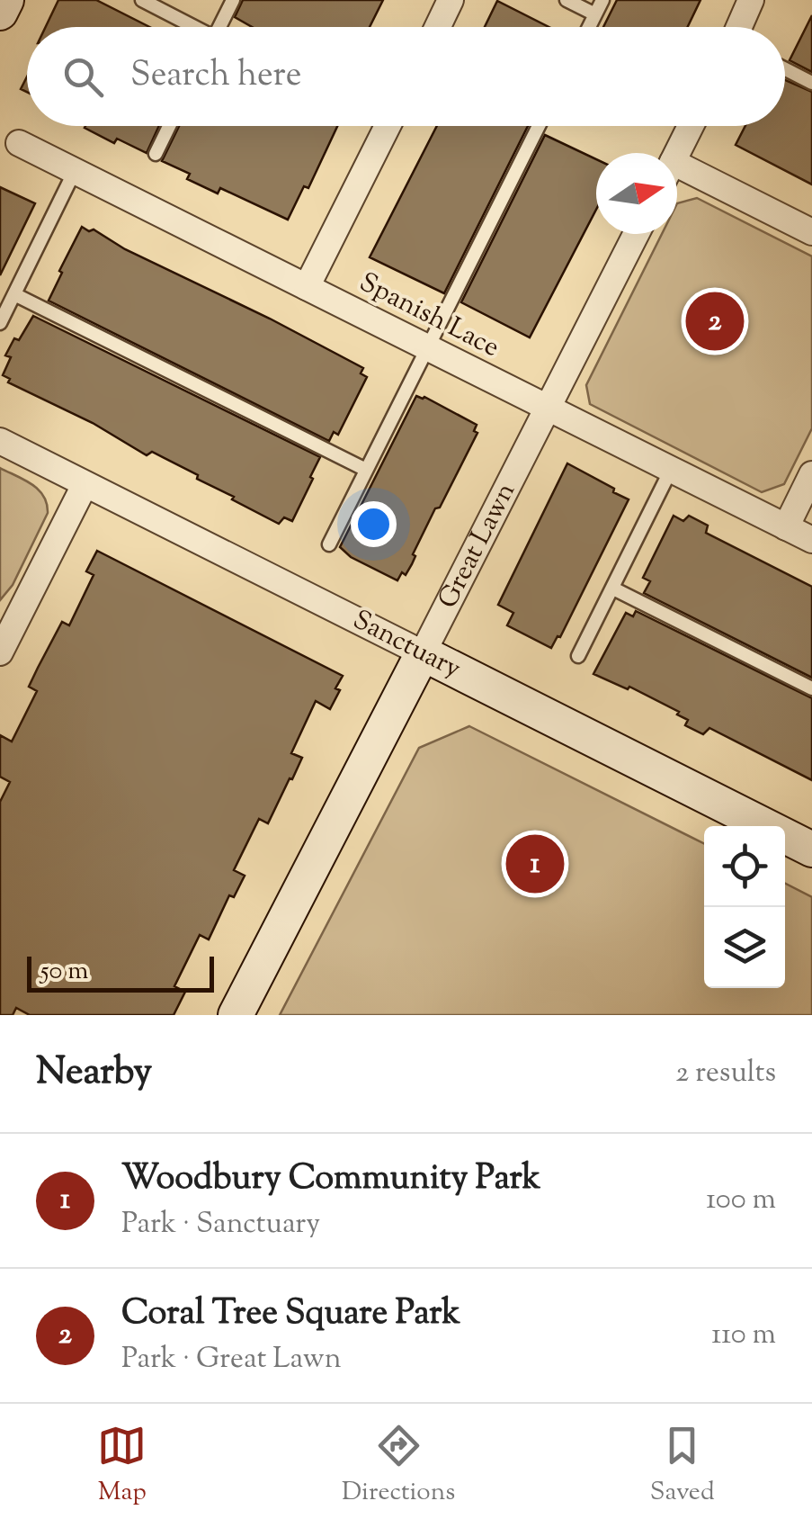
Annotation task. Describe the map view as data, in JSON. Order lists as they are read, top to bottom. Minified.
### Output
{"streets":{"street":["Spanish Lace","Great Lawn","Sanctuary"]},"crossings":[["Spanish Lace","Great Lawn"],["Great Lawn","Sanctuary"]],"scale_bar":"50 m","north":"right","page":{"search":"Search here","pins":["2","1"],"scale":"50 m","heading":["Nearby","2 results"],"list":[{"mark":"1","name":"Woodbury Community Park","note":"Park · Sanctuary","value":"100 m"},{"mark":"2","name":"Coral Tree Square Park","note":"Park · Great Lawn","value":"110 m"}],"nav":["Map","Directions","Saved"]}}
